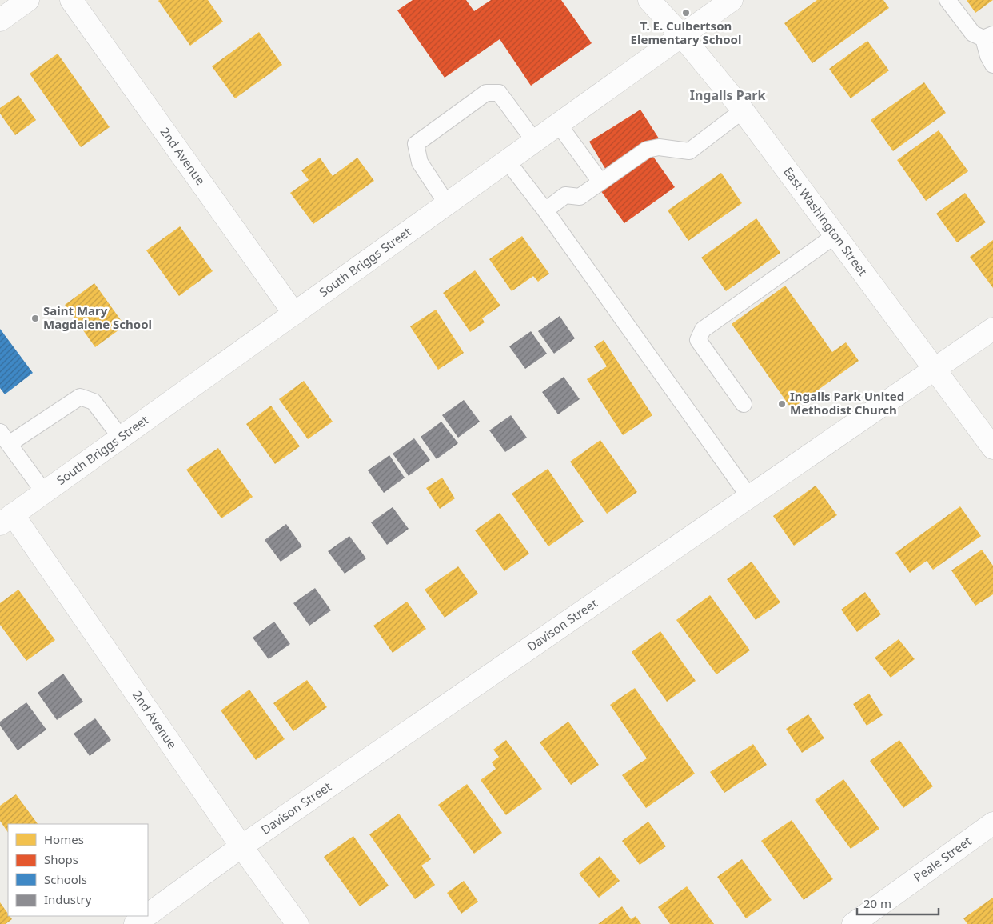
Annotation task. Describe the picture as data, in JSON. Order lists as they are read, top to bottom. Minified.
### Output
{"streets":{"street":["2nd Avenue","East Washington Street","South Briggs Street","Davison Street","Peale Street"]},"crossings":[["2nd Avenue","South Briggs Street"],["2nd Avenue","Davison Street"],["East Washington Street","South Briggs Street"],["East Washington Street","Davison Street"]],"districts":["Ingalls Park"],"places":["T. E. Culbertson Elementary School","Saint Mary Magdalene School","Ingalls Park United Methodist Church"],"legend":["Homes","Shops","Schools","Industry"],"scale_bar":"20 m"}
